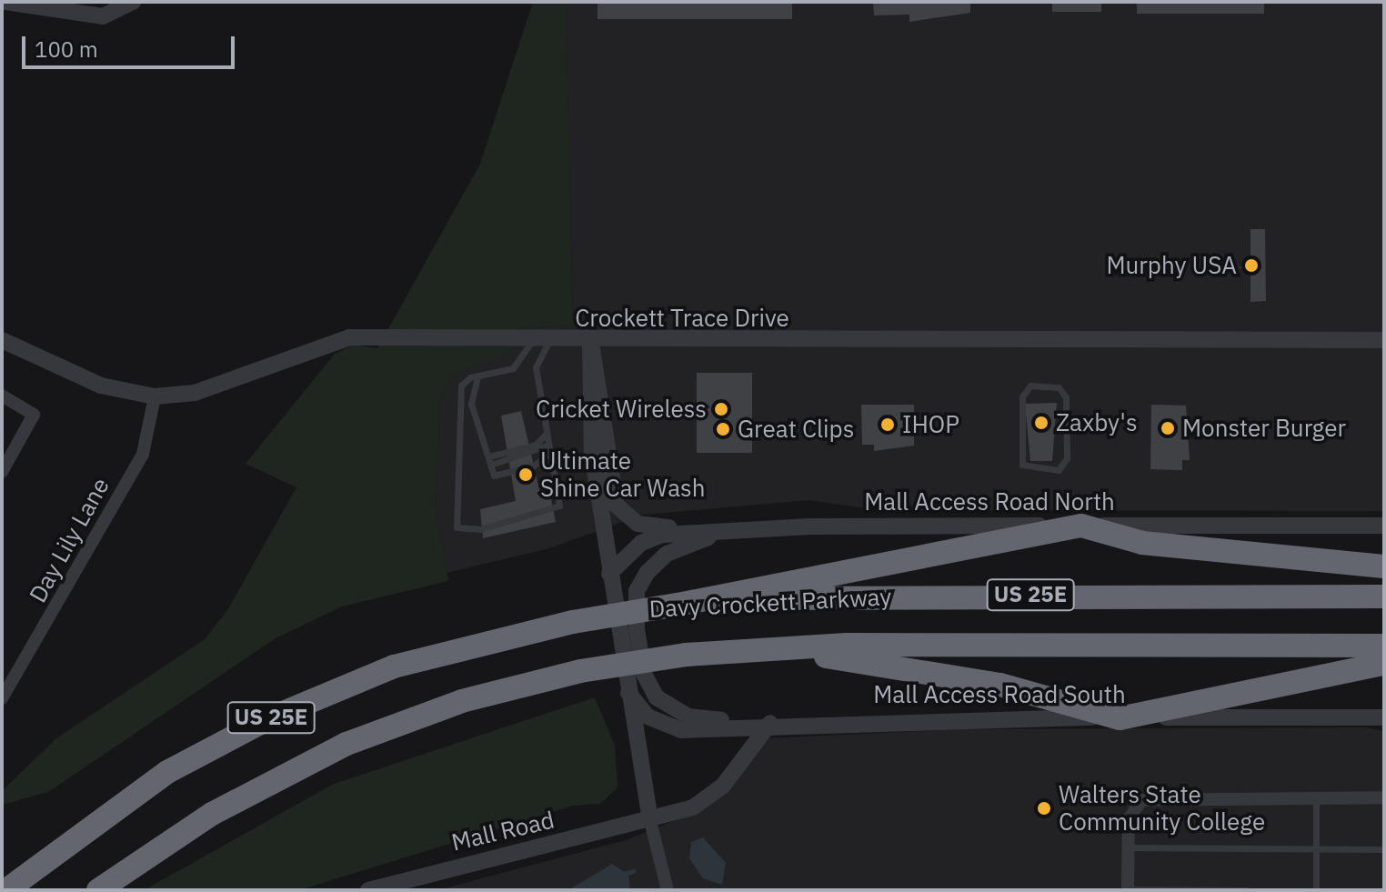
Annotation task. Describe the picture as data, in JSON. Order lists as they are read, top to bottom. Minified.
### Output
{"streets":{"highway":["US 25E","Davy Crockett Parkway"],"street":["Crockett Trace Drive","Mall Access Road North","Day Lily Lane","Mall Access Road South","Mall Road"]},"crossings":[["Crockett Trace Drive","Day Lily Lane"],["Mall Access Road South","Mall Road"]],"places":["Murphy USA","Cricket Wireless","Zaxby's","IHOP","Monster Burger","Great Clips","Ultimate Shine Car Wash","Walters State Community College"],"scale_bar":"100 m"}
